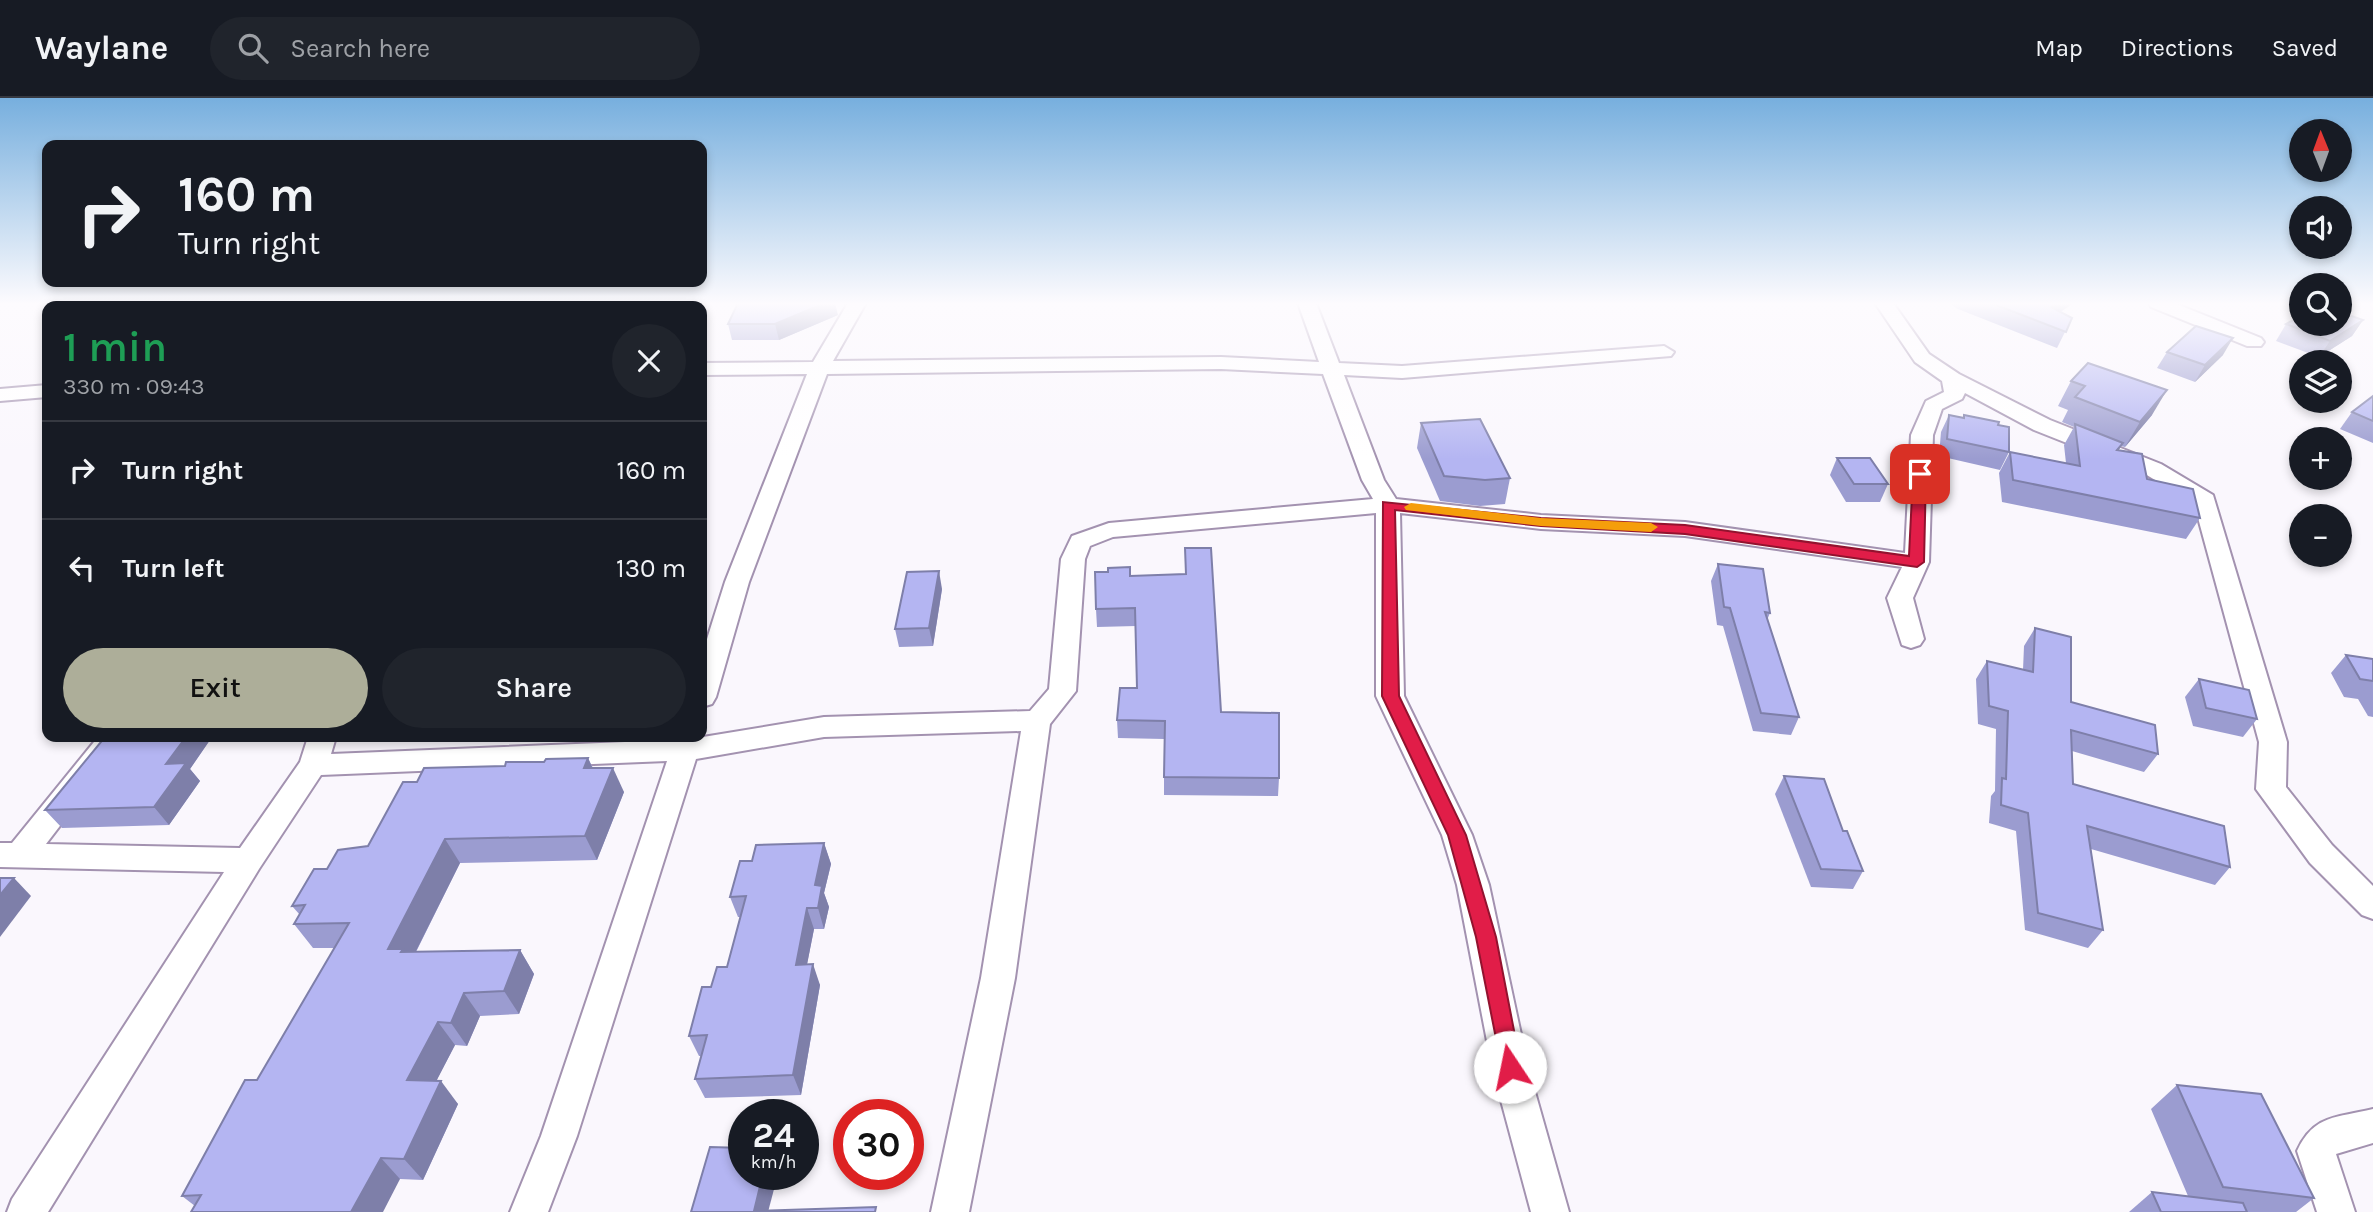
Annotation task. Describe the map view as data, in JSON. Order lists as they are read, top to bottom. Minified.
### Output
{"north":"top","page":{"header":"Waylane","search":"Search here","nav":["Map","Directions","Saved"],"map_buttons":["+","−"],"turn":["160 m","Turn right"],"heading":["1 min","330 m · 09:43"],"list":[{"name":"Turn right","value":"160 m"},{"name":"Turn left","value":"130 m"}],"buttons":["Exit","Share"],"speed":"24 km/h","limit":"30"}}
